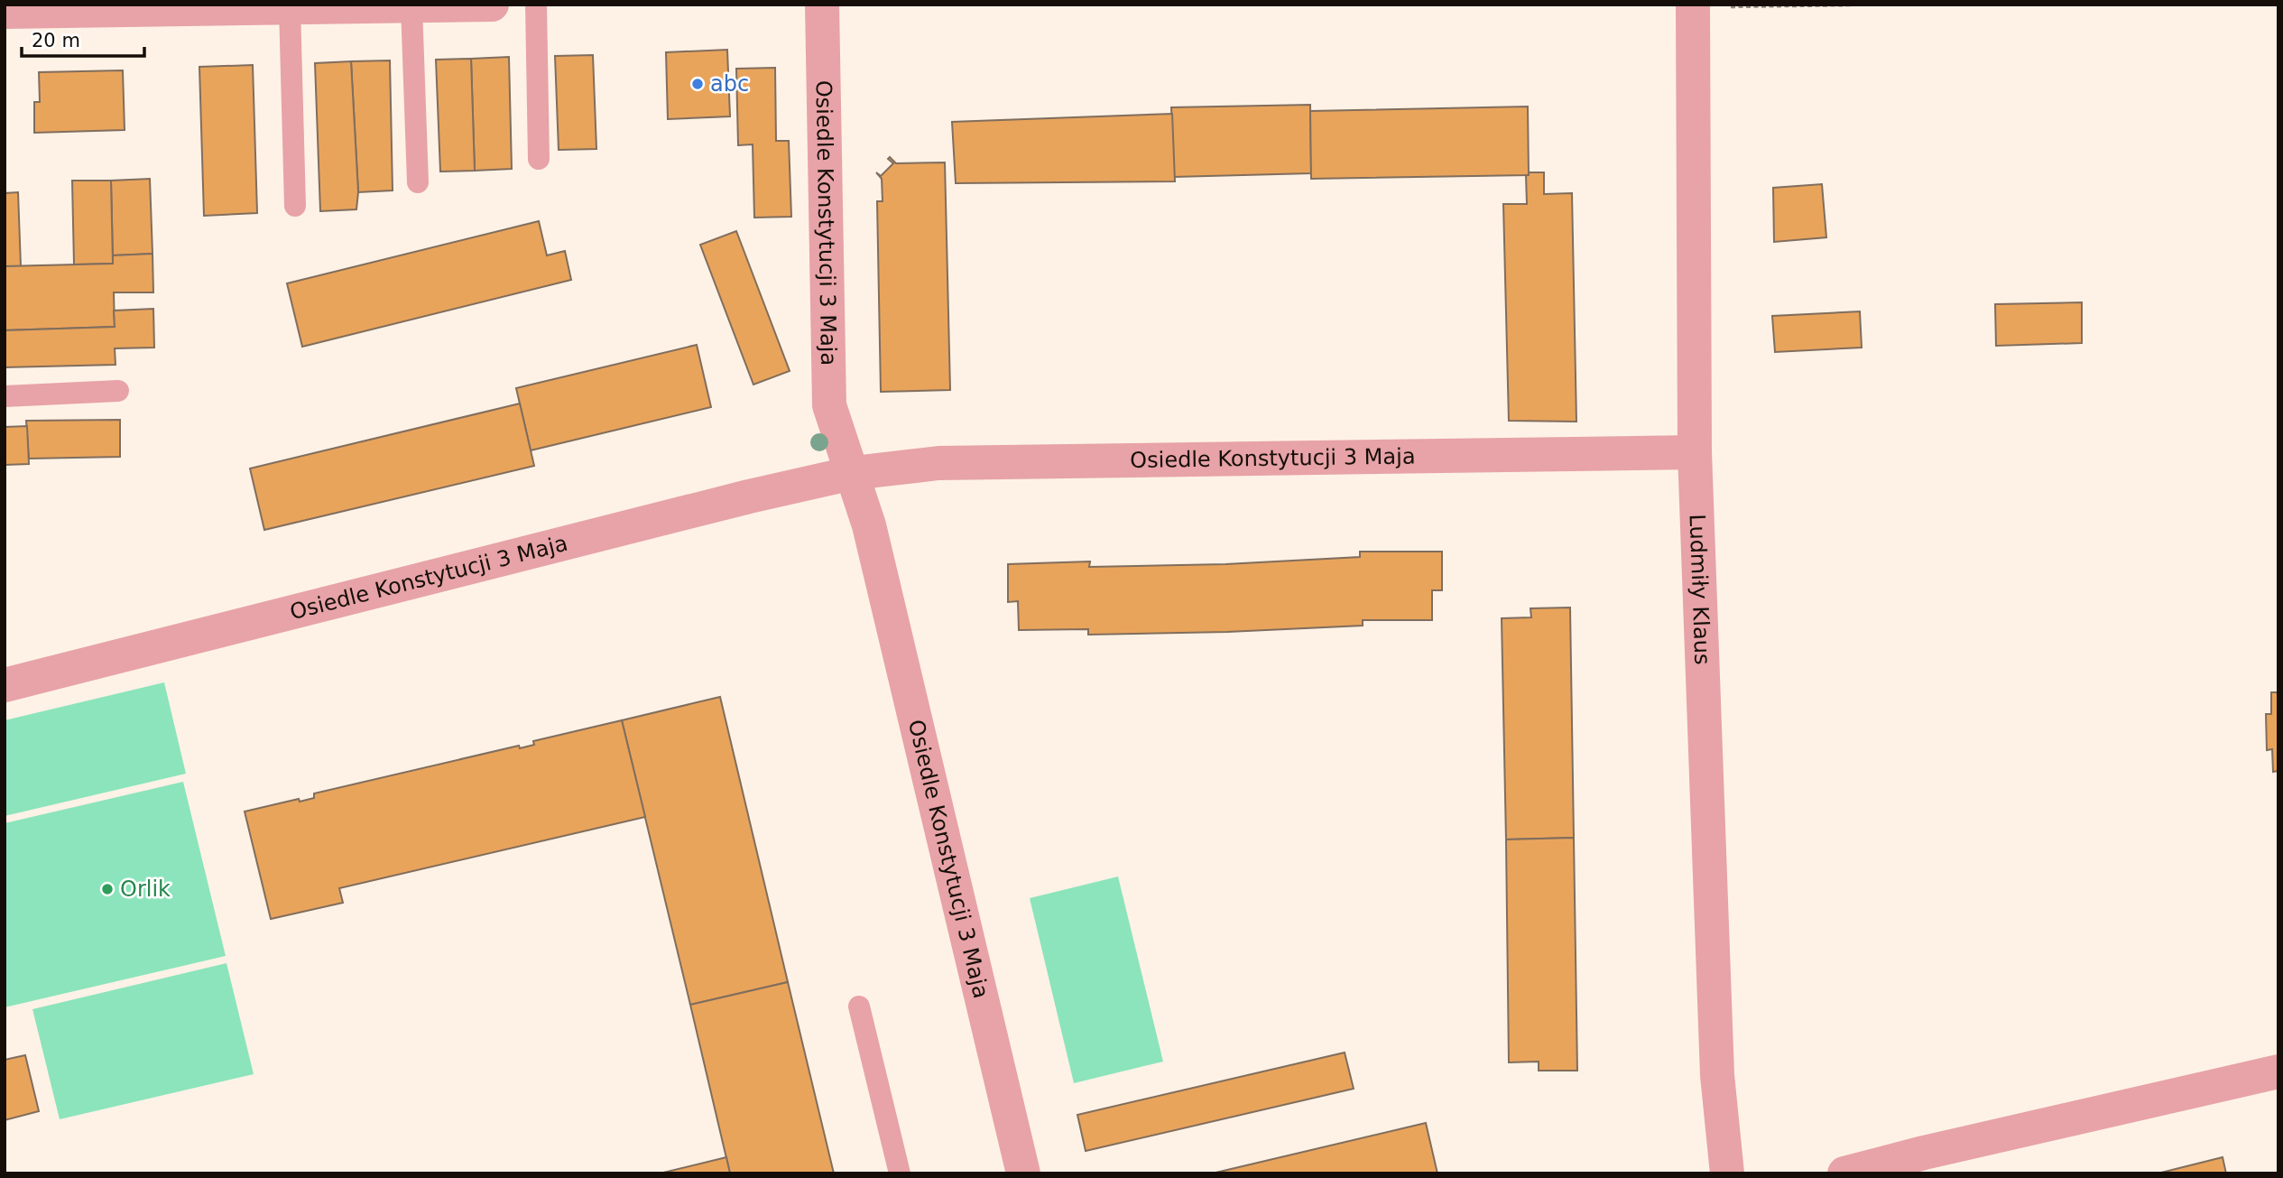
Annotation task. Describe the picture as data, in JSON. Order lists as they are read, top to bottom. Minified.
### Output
{"streets":{"street":["Osiedle Konstytucji 3 Maja","Ludmiły Klaus"]},"crossings":[["Osiedle Konstytucji 3 Maja","Ludmiły Klaus"]],"places":["abc","Orlik"],"scale_bar":"20 m"}
